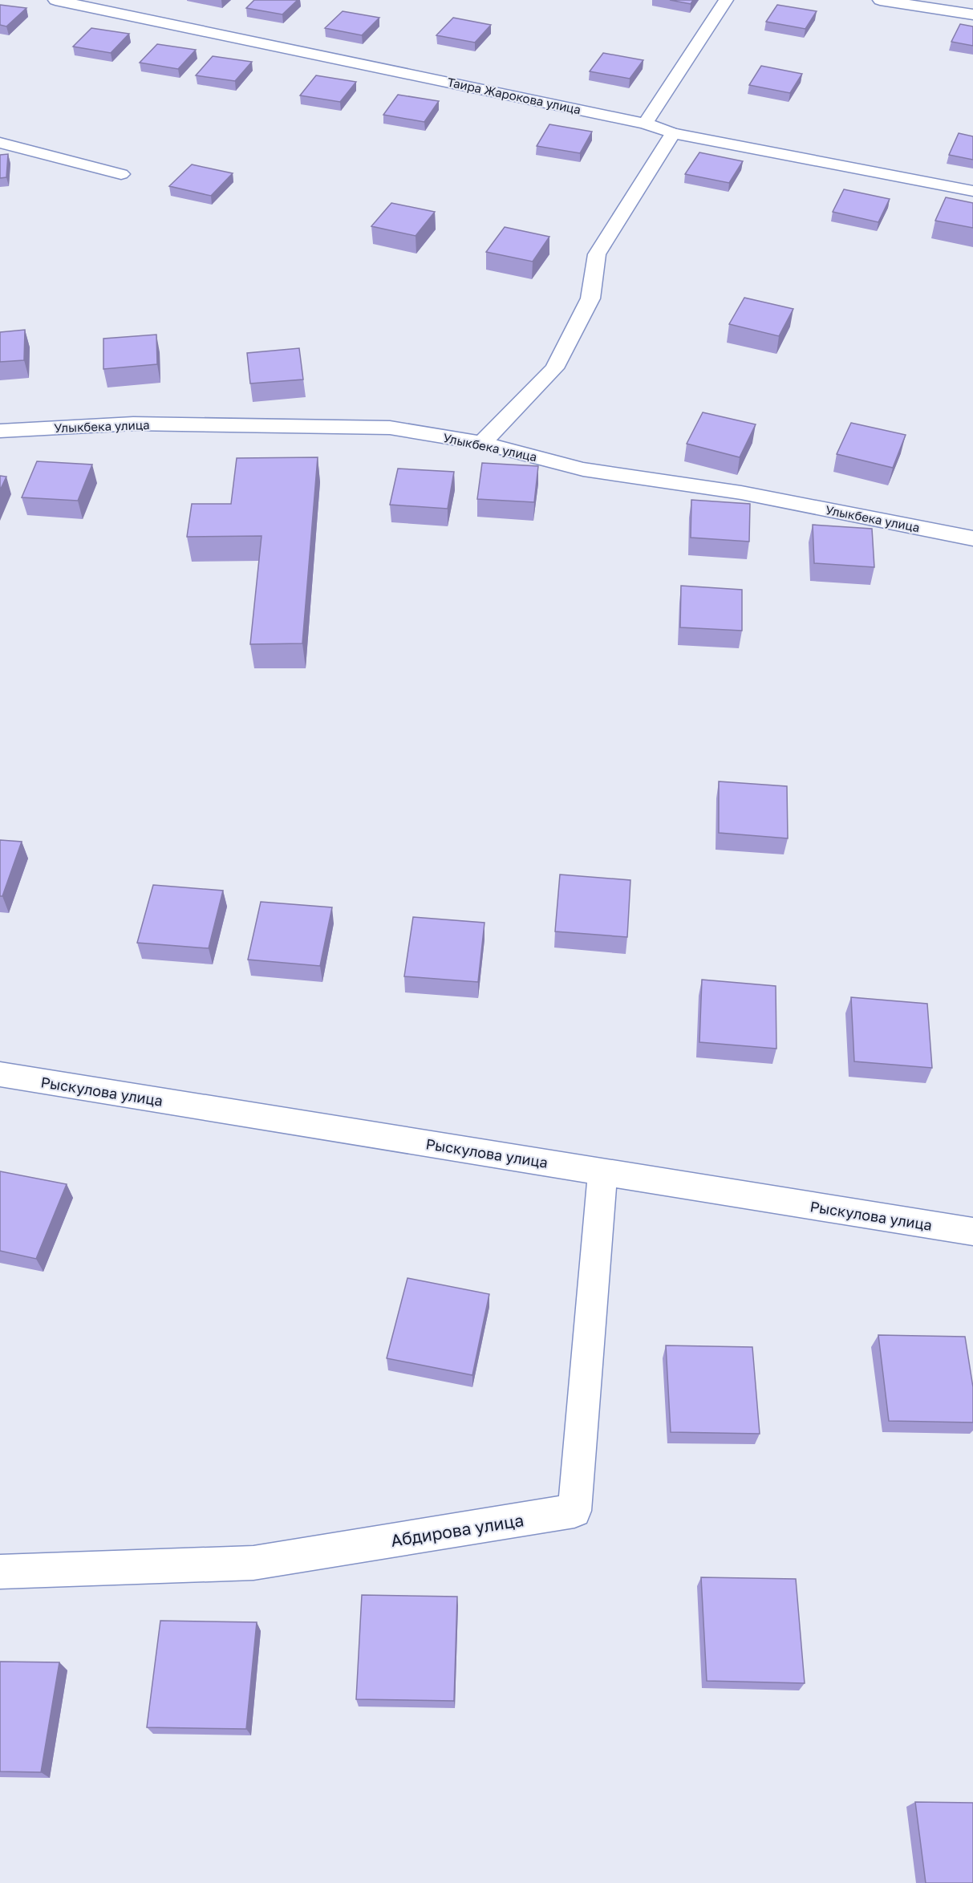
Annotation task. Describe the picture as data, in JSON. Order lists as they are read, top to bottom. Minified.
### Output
{"streets":{"street":["Таира Жарокова улица","Улыкбека улица","Рыскулова улица","Абдирова улица"]},"crossings":[["Рыскулова улица","Абдирова улица"]]}
